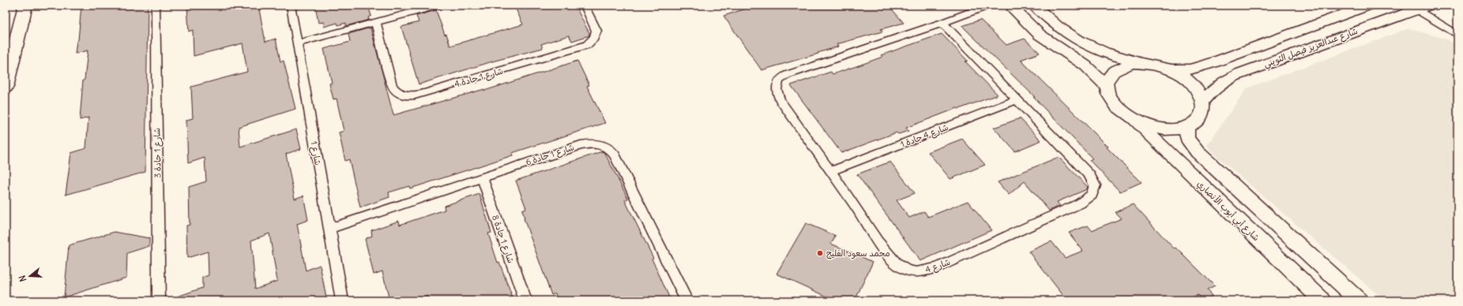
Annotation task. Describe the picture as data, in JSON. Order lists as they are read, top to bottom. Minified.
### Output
{"streets":{"street":["شارع عبدالعزيز فيصل الثويني","شارع 1 جادة 4","شارع 4 جادة 1","شارع 1 جادة 3","شارع 1","شارع 1 جادة 6","شارع أبي أيوب الأنصاري","شارع 1 جادة 8","شارع 4"]},"crossings":[["شارع عبدالعزيز فيصل الثويني","شارع أبي أيوب الأنصاري"],["شارع 4 جادة 1","شارع 4"],["شارع 1","شارع 1 جادة 6"],["شارع 1 جادة 6","شارع 1 جادة 8"]],"places":["محمد سعود الفليج"],"north":"left"}
